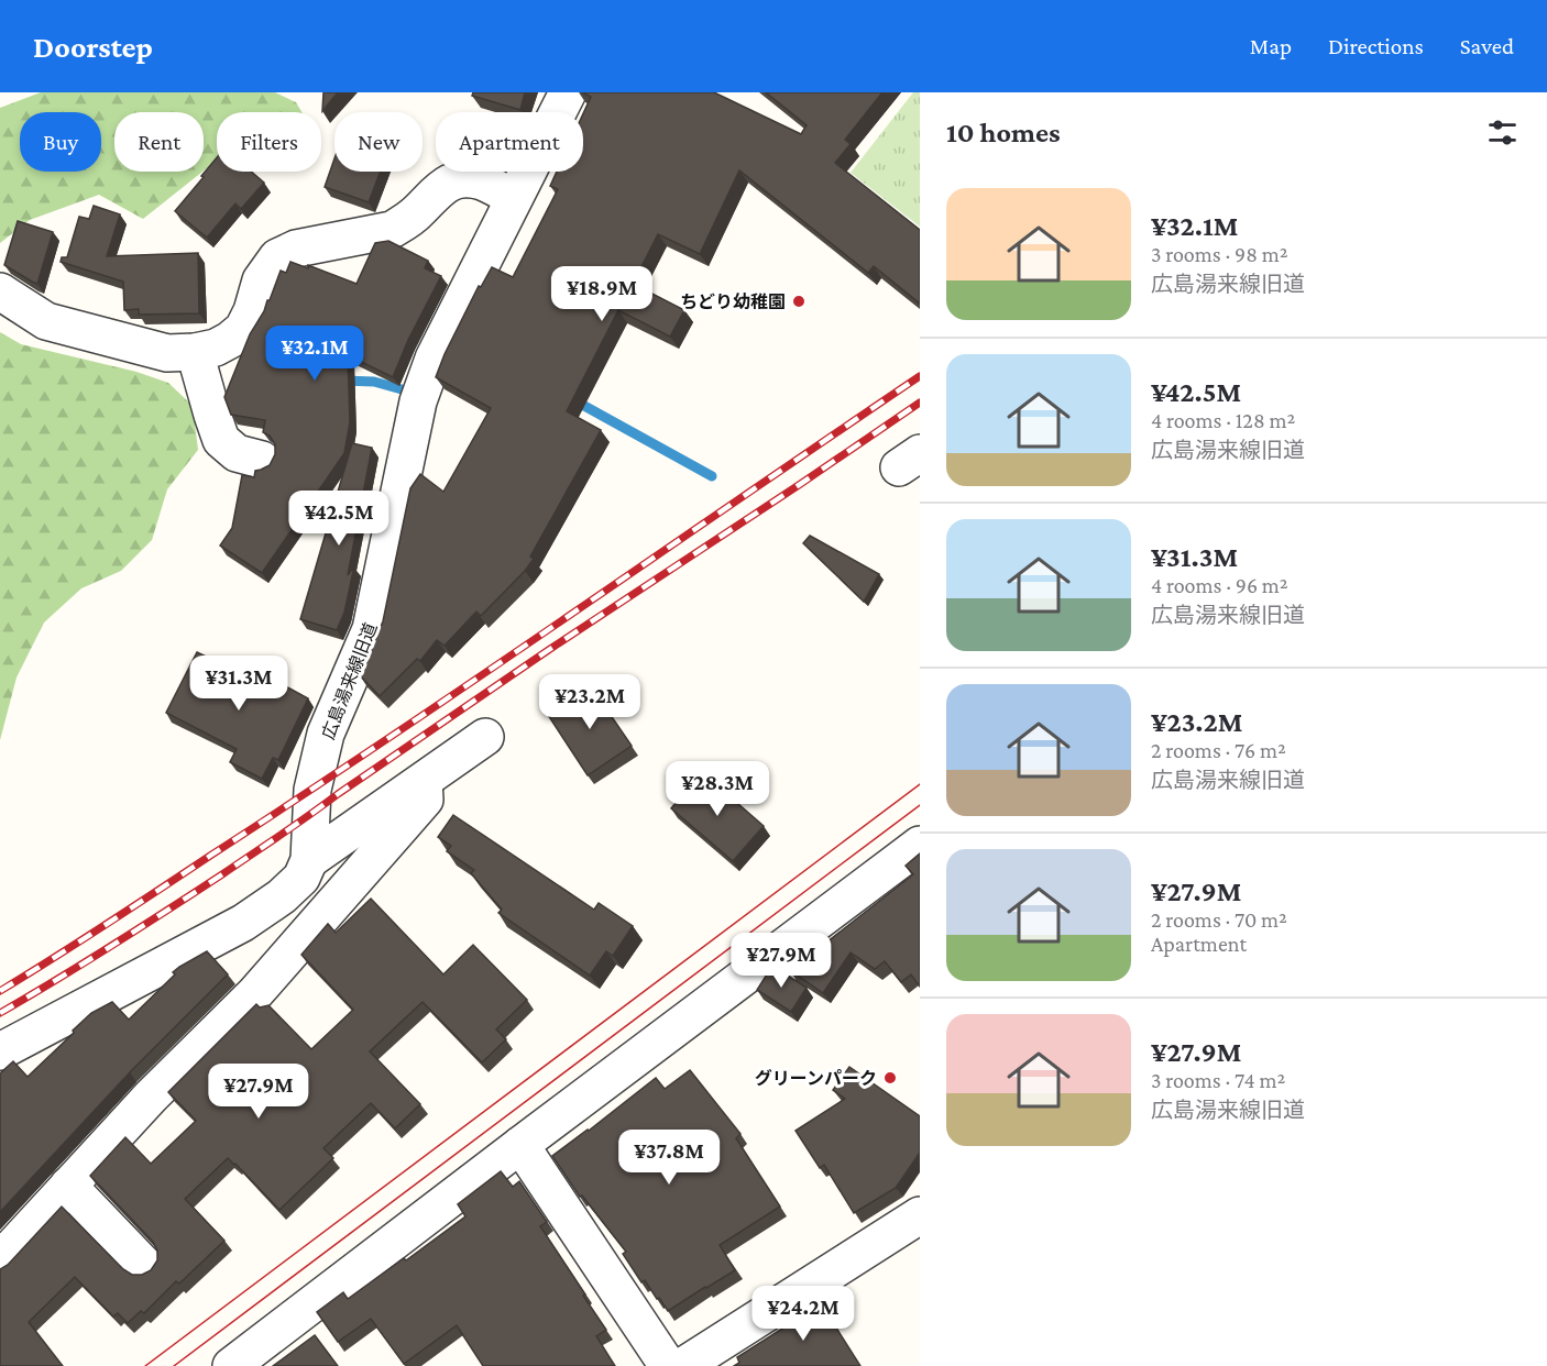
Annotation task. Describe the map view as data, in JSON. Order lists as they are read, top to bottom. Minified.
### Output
{"streets":{"street":["広島湯来線旧道"]},"places":["ちどり幼稚園","グリーンパーク"],"page":{"header":"Doorstep","nav":["Map","Directions","Saved"],"heading":"10 homes","chip":["Buy","Rent","Filters","New","Apartment"],"list":[{"name":"¥32.1M","note":"3 rooms · 98 m² · 広島湯来線旧道"},{"name":"¥42.5M","note":"4 rooms · 128 m² · 広島湯来線旧道"},{"name":"¥31.3M","note":"4 rooms · 96 m² · 広島湯来線旧道"},{"name":"¥23.2M","note":"2 rooms · 76 m² · 広島湯来線旧道"},{"name":"¥27.9M","note":"2 rooms · 70 m² · Apartment"},{"name":"¥27.9M","note":"3 rooms · 74 m² · 広島湯来線旧道"}],"price":["¥18.9M","¥32.1M","¥42.5M","¥31.3M","¥23.2M","¥28.3M","¥27.9M","¥27.9M","¥37.8M","¥24.2M"]}}
